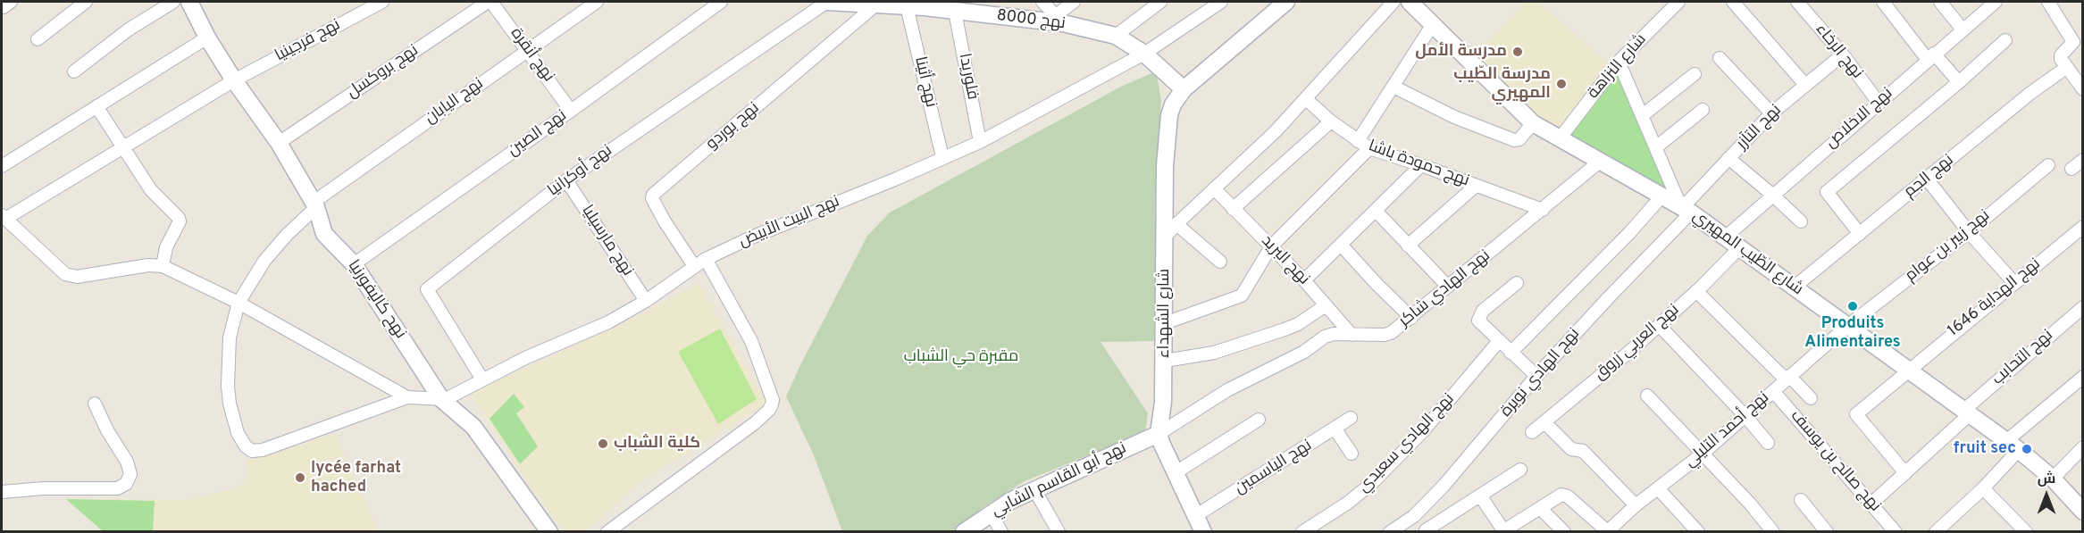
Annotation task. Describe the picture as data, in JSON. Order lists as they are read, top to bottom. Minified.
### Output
{"streets":{"street":["نهج 8000","نهج فرجينيا","نهج الرخاء","نهج أنقرة","شارع النزاهة","نهج بروكسل","فلوريدا","نهج أثينا","نهج اليابان","نهج الاخلاص","نهج بوردو","نهج التآزر","نهج الصين","نهج حمودة باشا","نهج أوكرانيا","نهج الجم","نهج البيت الأبيض","نهج مارسيليا","نهج زبير بن عوام","شارع الطّيب المهيري","نهج البريد","نهج الهادي شاكر","نهج الهداية 1646","نهح كاليفورنيا","شارع الشهداء","نهج العربي زروق","نهج التحابب","نهج الهادي نويرة","نهج أحمد التليلي","نهج الهادي سعيدي","نهج صالح بن يوسف","نهج الياسمين","نهج أبو القاسم الشابي"]},"crossings":[["نهج 8000","فلوريدا"],["نهج 8000","نهج أثينا"],["نهج 8000","نهج بوردو"],["نهج 8000","نهج أوكرانيا"],["نهج 8000","نهج البيت الأبيض"],["نهج 8000","شارع الشهداء"],["نهج فرجينيا","نهح كاليفورنيا"],["نهج الرخاء","نهج الاخلاص"],["نهج الرخاء","نهج التآزر"],["نهج أنقرة","نهج بروكسل"],["نهج أنقرة","نهج اليابان"],["نهج أنقرة","نهج الصين"],["شارع النزاهة","شارع الطّيب المهيري"],["نهج بروكسل","نهح كاليفورنيا"],["فلوريدا","نهج البيت الأبيض"],["نهج أثينا","نهج البيت الأبيض"],["نهج اليابان","نهح كاليفورنيا"],["نهج الاخلاص","شارع الطّيب المهيري"],["نهج بوردو","نهج البيت الأبيض"],["نهج التآزر","شارع الطّيب المهيري"],["نهج التآزر","نهج الهادي نويرة"],["نهج الصين","نهح كاليفورنيا"],["نهج حمودة باشا","نهج الهادي شاكر"],["نهج أوكرانيا","نهج البيت الأبيض"],["نهج أوكرانيا","نهج مارسيليا"],["نهج الجم","شارع الطّيب المهيري"],["نهج البيت الأبيض","نهج مارسيليا"],["نهج البيت الأبيض","نهح كاليفورنيا"],["نهج زبير بن عوام","شارع الطّيب المهيري"],["نهج زبير بن عوام","نهج أحمد التليلي"],["شارع الطّيب المهيري","نهج الهادي شاكر"],["شارع الطّيب المهيري","نهج الهداية 1646"],["شارع الطّيب المهيري","نهج العربي زروق"],["شارع الطّيب المهيري","نهج التحابب"],["شارع الطّيب المهيري","نهج الهادي نويرة"],["شارع الطّيب المهيري","نهج أحمد التليلي"],["نهج البريد","نهج الهادي شاكر"],["نهج الهادي شاكر","شارع الشهداء"],["نهج الهادي شاكر","نهج أبو القاسم الشابي"],["شارع الشهداء","نهج أبو القاسم الشابي"],["نهج التحابب","نهج صالح بن يوسف"],["نهج أحمد التليلي","نهج صالح بن يوسف"]],"parks":["مقبرة حي الشباب"],"places":["مدرسة الأمل","مدرسة الطّيب المهيري","Produits Alimentaires","كلية الشباب","fruit sec","lycée farhat hached"],"north":"top"}
